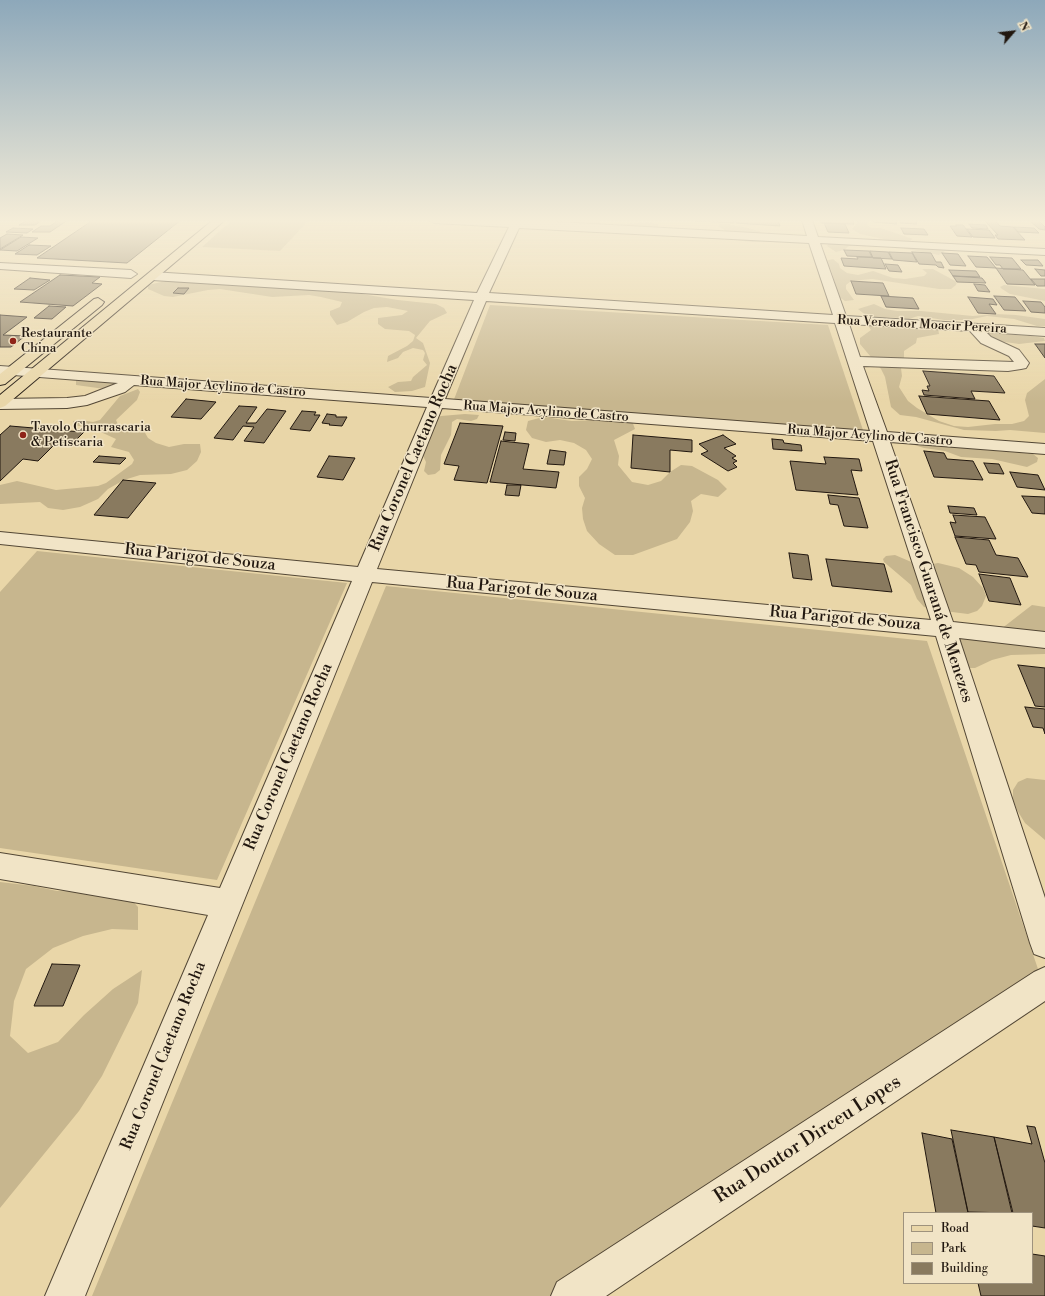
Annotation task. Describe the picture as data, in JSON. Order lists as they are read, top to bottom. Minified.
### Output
{"streets":{"street":["Rua Vereador Moacir Pereira","Rua Major Acylino de Castro","Rua Coronel Caetano Rocha","Rua Parigot de Souza","Rua Francisco Guaraná de Menezes","Rua Doutor Dirceu Lopes"]},"crossings":[["Rua Vereador Moacir Pereira","Rua Coronel Caetano Rocha"],["Rua Vereador Moacir Pereira","Rua Francisco Guaraná de Menezes"],["Rua Major Acylino de Castro","Rua Coronel Caetano Rocha"],["Rua Major Acylino de Castro","Rua Francisco Guaraná de Menezes"],["Rua Coronel Caetano Rocha","Rua Parigot de Souza"],["Rua Parigot de Souza","Rua Francisco Guaraná de Menezes"]],"places":["Restaurante China","Tavolo Churrascaria & Petiscaria"],"legend":["Road","Park","Building"],"north":"top right"}
